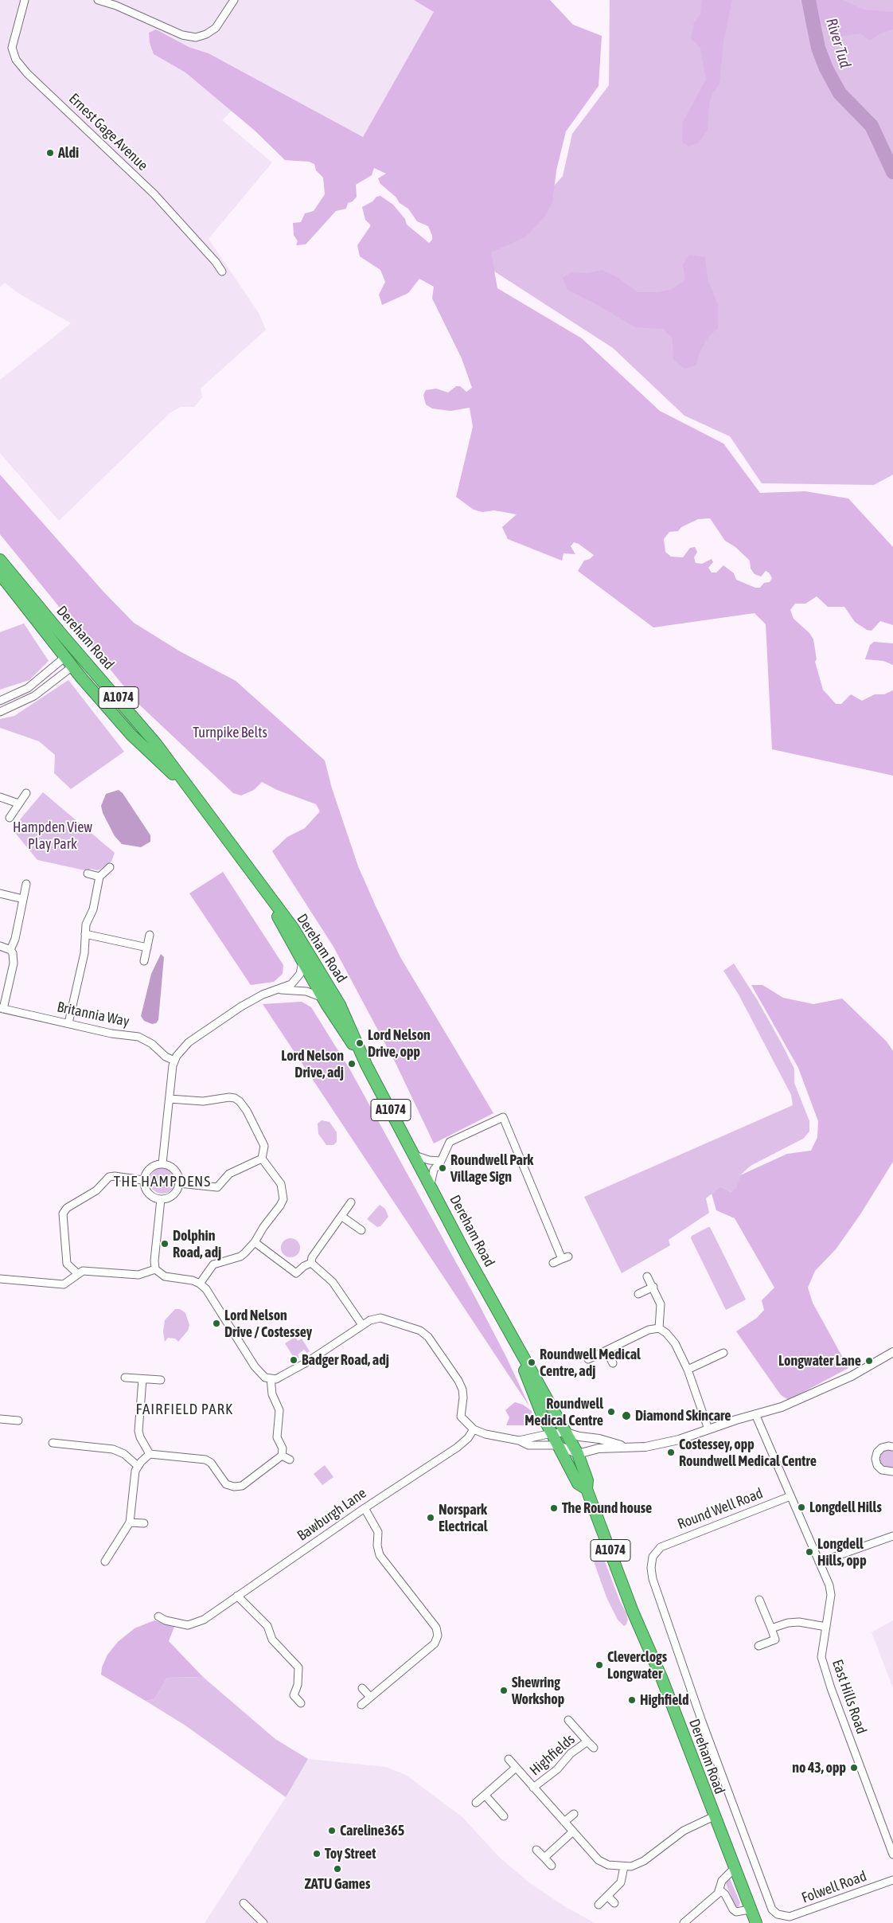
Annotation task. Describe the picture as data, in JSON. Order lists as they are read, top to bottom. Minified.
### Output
{"streets":{"highway":["Dereham Road","A1074"],"street":["Ernest Gage Avenue","Britannia Way","Round Well Road","Bawburgh Lane","East Hills Road","Highfields","Folwell Road"]},"crossings":[["Dereham Road","Round Well Road"],["Dereham Road","Folwell Road"],["Round Well Road","East Hills Road"]],"districts":["THE HAMPDENS","FAIRFIELD PARK"],"water":["River Tud"],"parks":["Turnpike Belts","Hampden View Play Park"],"places":["Aldi","Lord Nelson Drive, opp","Lord Nelson Drive, adj","Roundwell Park Village Sign","Dolphin Road, adj","Lord Nelson Drive / Costessey","Badger Road, adj","Longwater Lane","Roundwell Medical Centre, adj","Roundwell Medical Centre","Diamond Skincare","Costessey, opp Roundwell Medical Centre","Longdell Hills","The Round house","Norspark Electrical","Longdell Hills, opp","Cleverclogs Longwater","Shewring Workshop","Highfield","no 43, opp","Careline365","Toy Street","ZATU Games"]}
